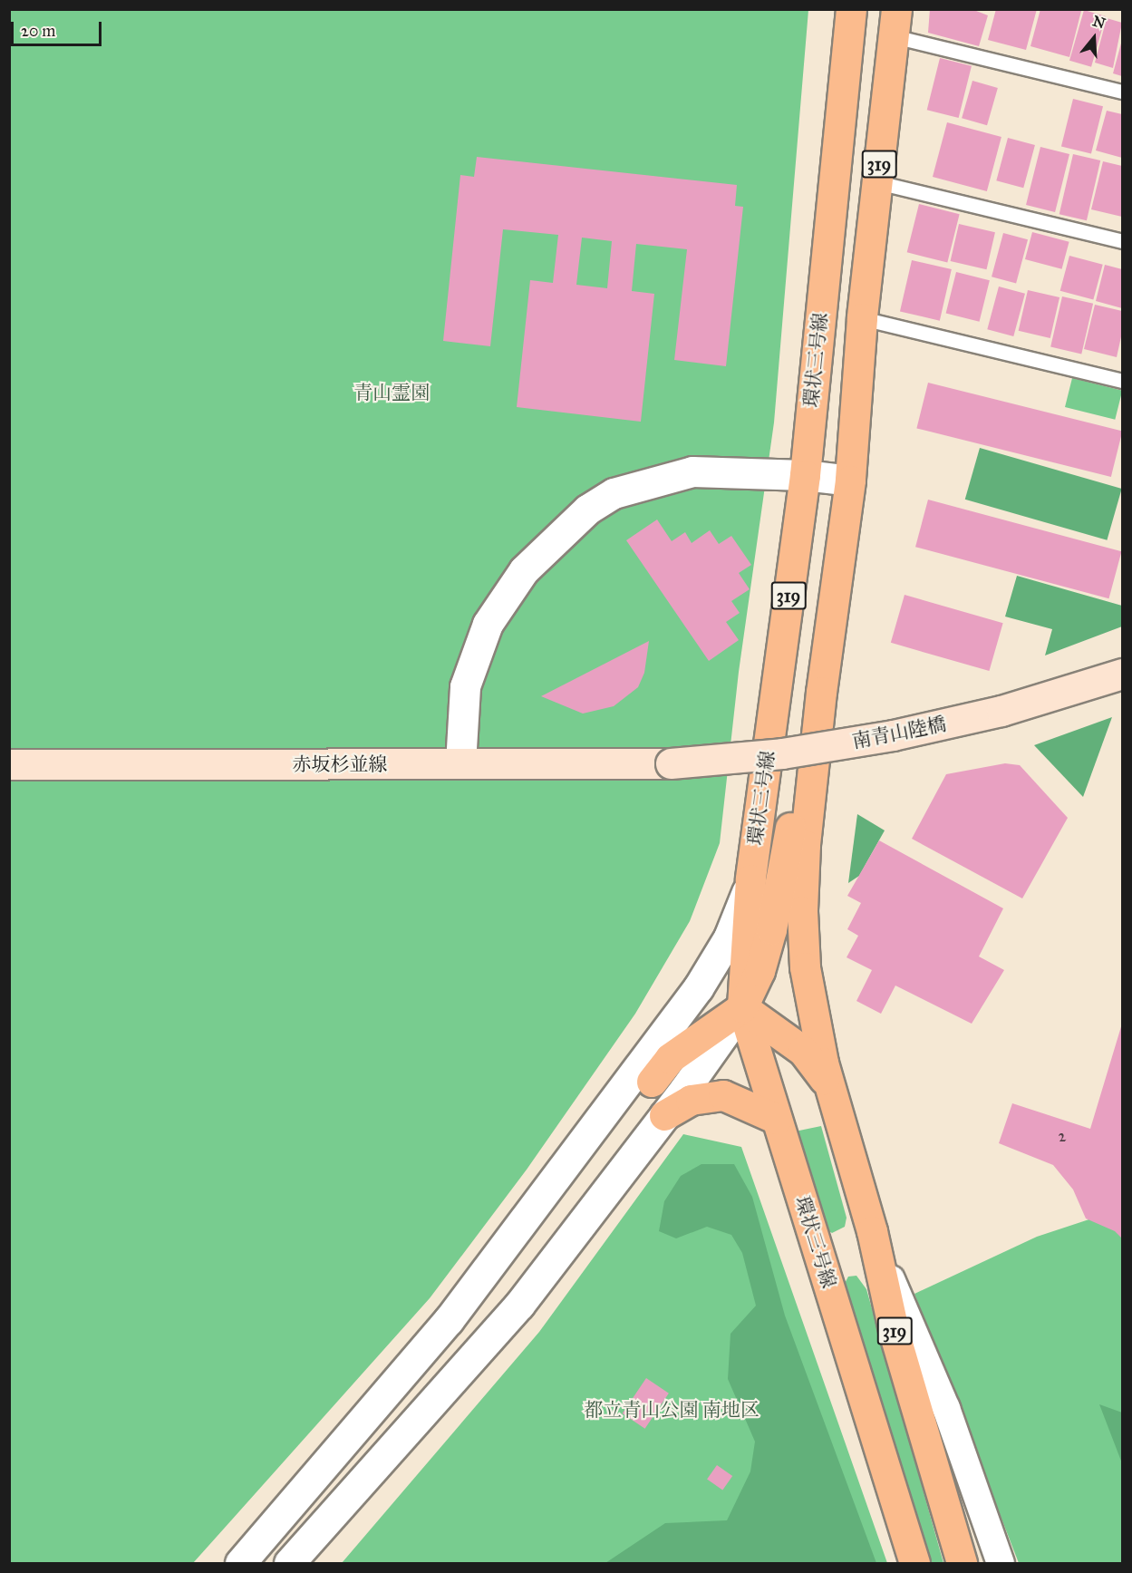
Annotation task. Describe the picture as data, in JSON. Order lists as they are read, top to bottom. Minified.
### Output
{"streets":{"main road":["319","環状三号線","南青山陸橋","赤坂杉並線"]},"crossings":[["南青山陸橋","赤坂杉並線"]],"parks":["青山霊園","都立青山公園 南地区"],"house_numbers":["2"],"scale_bar":"20 m","north":"top"}
